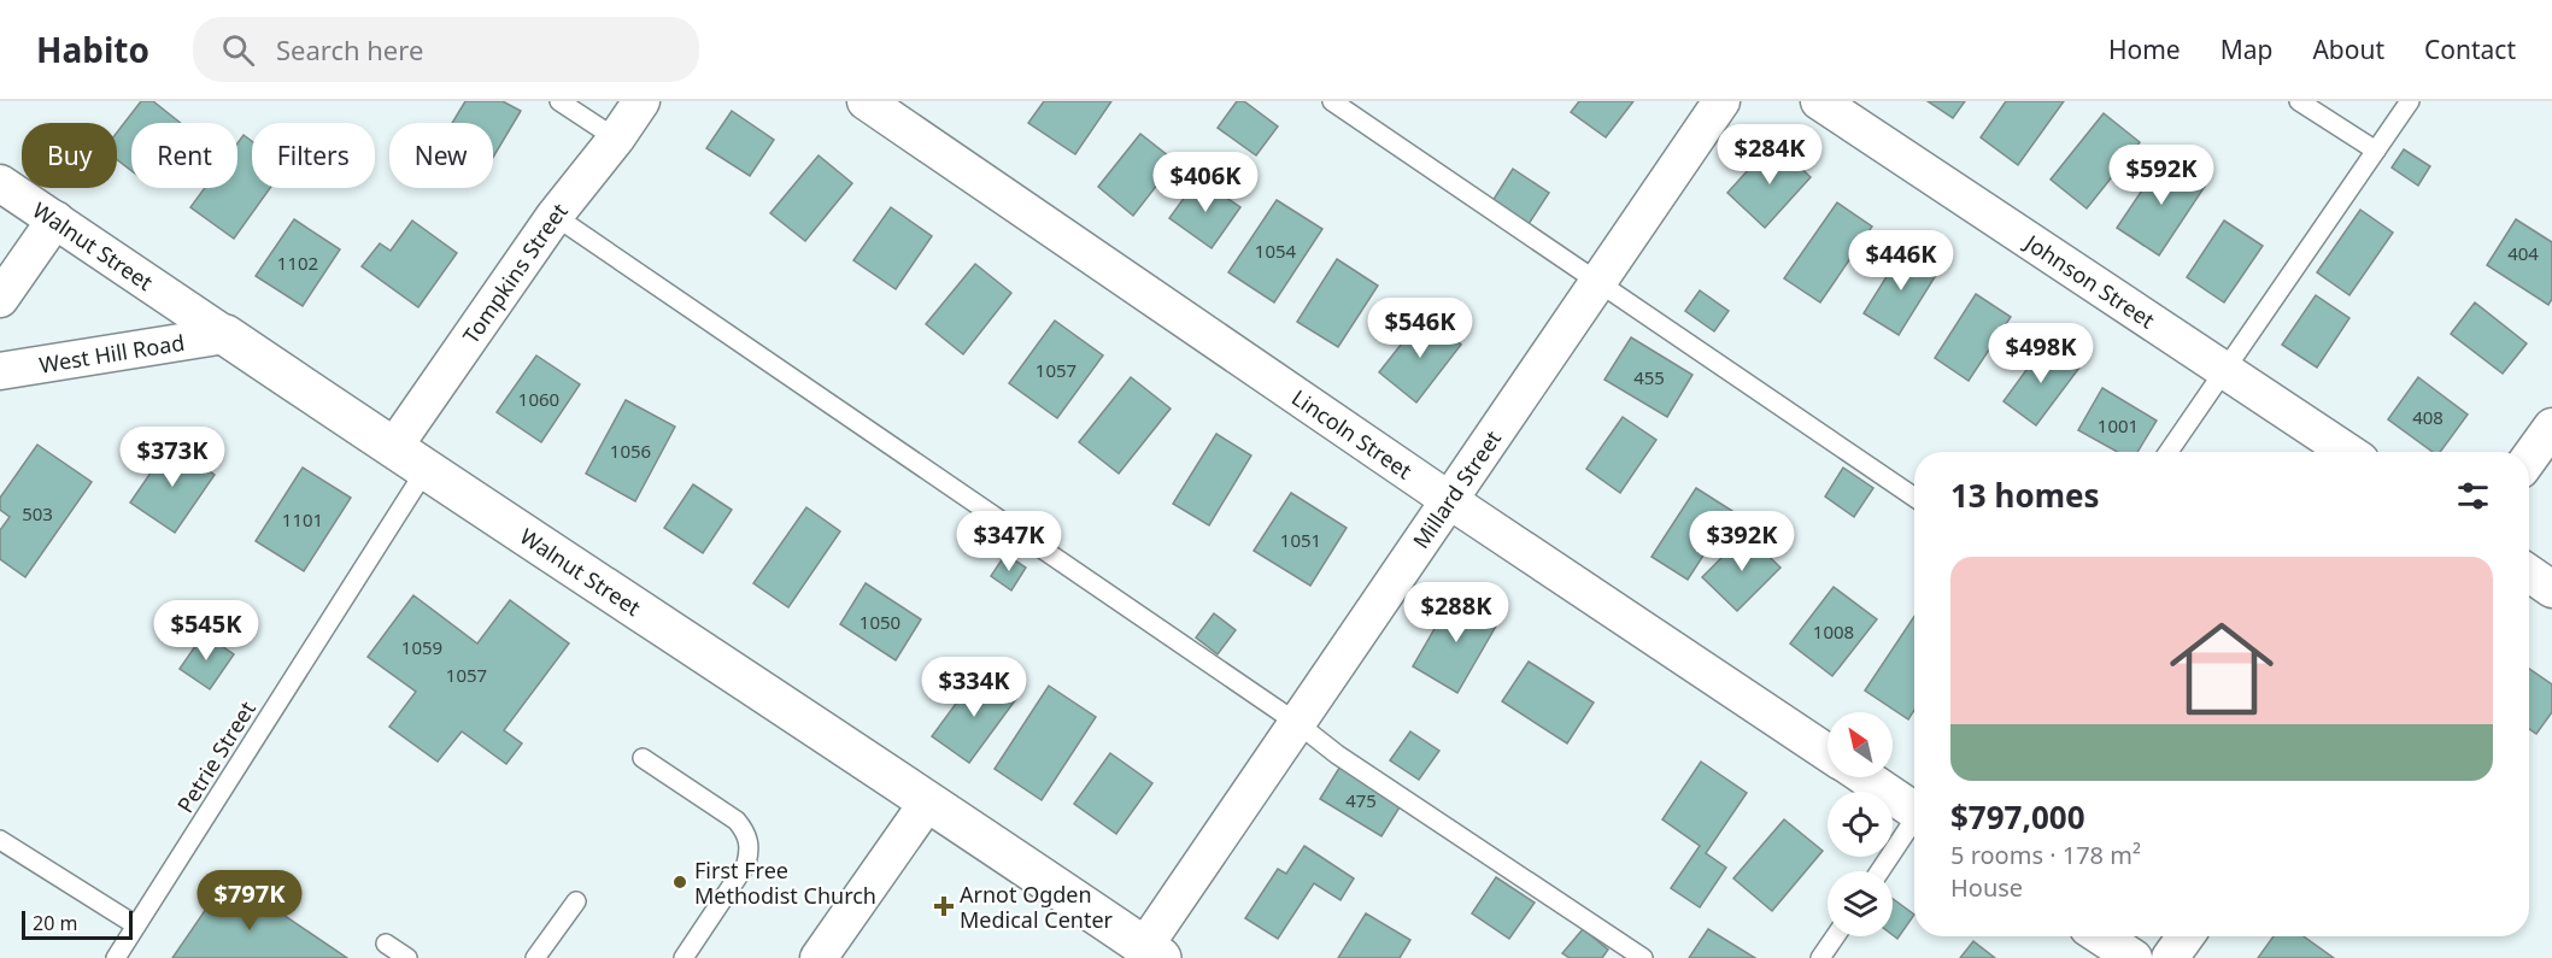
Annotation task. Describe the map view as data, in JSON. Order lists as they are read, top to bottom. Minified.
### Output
{"streets":{"street":["Walnut Street","Tompkins Street","Johnson Street","West Hill Road","Lincoln Street","Millard Street"],"lane":["Petrie Street"]},"crossings":[["Walnut Street","Tompkins Street"],["Walnut Street","West Hill Road"],["Walnut Street","Millard Street"],["Walnut Street","Petrie Street"],["Lincoln Street","Millard Street"]],"places":{"other":["First Free Methodist Church"],"health":["Arnot Ogden Medical Center"]},"house_numbers":["1054","404","1102","1057","455","1060","408","1001","1056","503","1101","1051","1050","1008","1059","1057","475"],"scale_bar":"20 m","north":"top left","page":{"header":"Habito","search":"Search here","nav":["Home","Map","About","Contact"],"chip":["Buy","Rent","Filters","New"],"price":["$284K","$592K","$406K","$446K","$546K","$498K","$373K","$347K","$392K","$288K","$545K","$334K","$797K"],"heading":"13 homes","list":[{"name":"$797,000","note":"5 rooms · 178 m² · House"}],"scale":"20 m"}}
